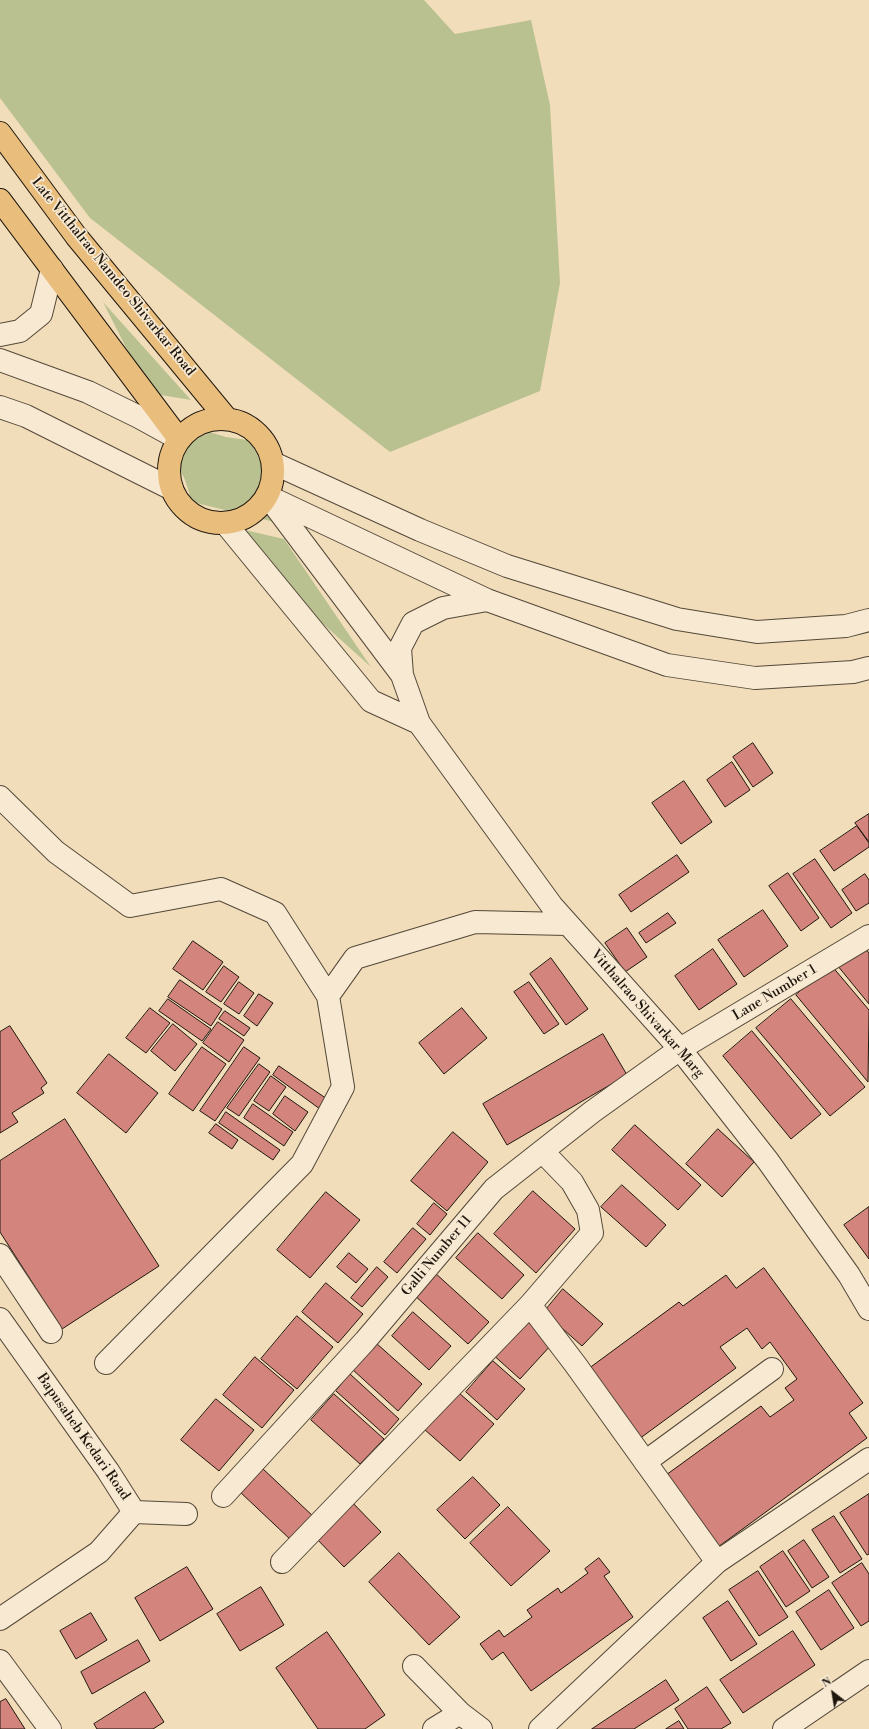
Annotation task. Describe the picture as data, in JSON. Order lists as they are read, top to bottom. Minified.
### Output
{"streets":{"main road":["Late Vitthalrao Namdeo Shivarkar Road"],"street":["Lane Number 1","Vitthalrao Shivarkar Marg","Galli Number 11","Bapusaheb Kedari Road"]},"crossings":[["Lane Number 1","Vitthalrao Shivarkar Marg"],["Lane Number 1","Galli Number 11"],["Vitthalrao Shivarkar Marg","Galli Number 11"]],"north":"top left"}
